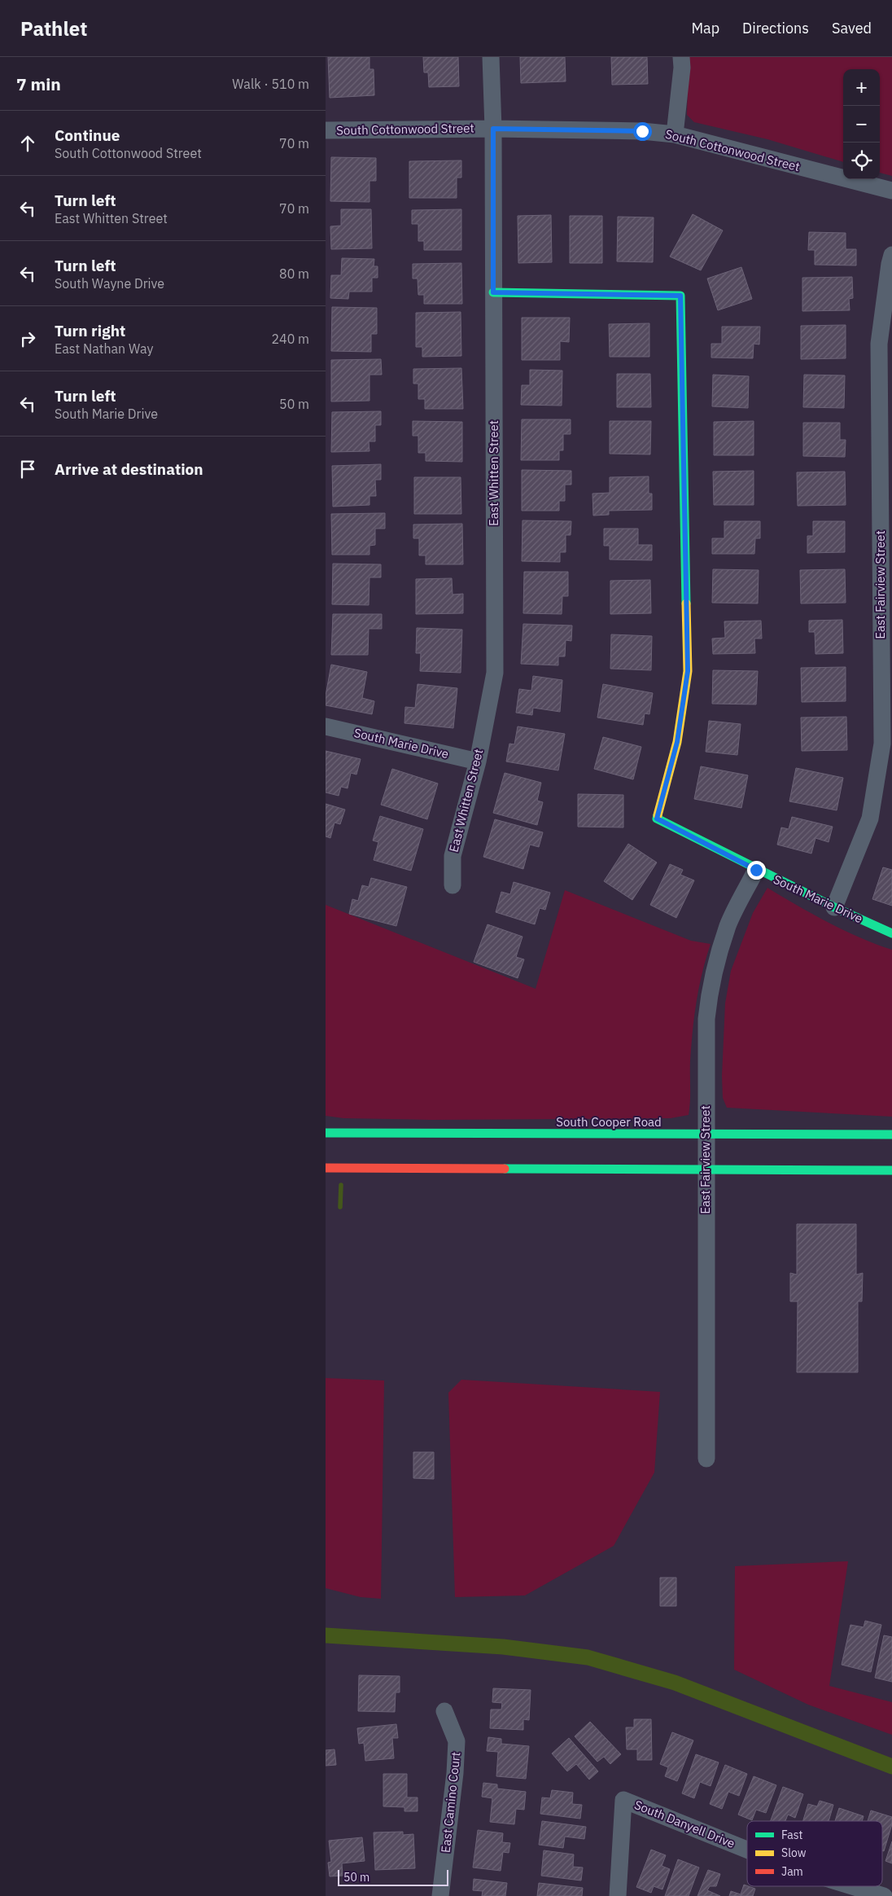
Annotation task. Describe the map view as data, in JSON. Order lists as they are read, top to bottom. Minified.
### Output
{"streets":{"main road":["South Marie Drive","South Cooper Road"],"street":["South Cottonwood Street","East Whitten Street","East Fairview Street","East Camino Court","South Danyell Drive"]},"crossings":[["South Cottonwood Street","East Whitten Street"],["East Whitten Street","South Marie Drive"],["East Fairview Street","South Marie Drive"],["East Fairview Street","South Cooper Road"]],"legend":["Fast","Slow","Jam"],"scale_bar":"50 m","page":{"header":"Pathlet","nav":["Map","Directions","Saved"],"heading":["7 min","Walk · 510 m"],"map_buttons":["+","−"],"list":[["Continue","South Cottonwood Street","70 m"],["Turn left","East Whitten Street","70 m"],["Turn left","South Wayne Drive","80 m"],["Turn right","East Nathan Way","240 m"],["Turn left","South Marie Drive","50 m"],"Arrive at destination"],"scale":"50 m"}}
